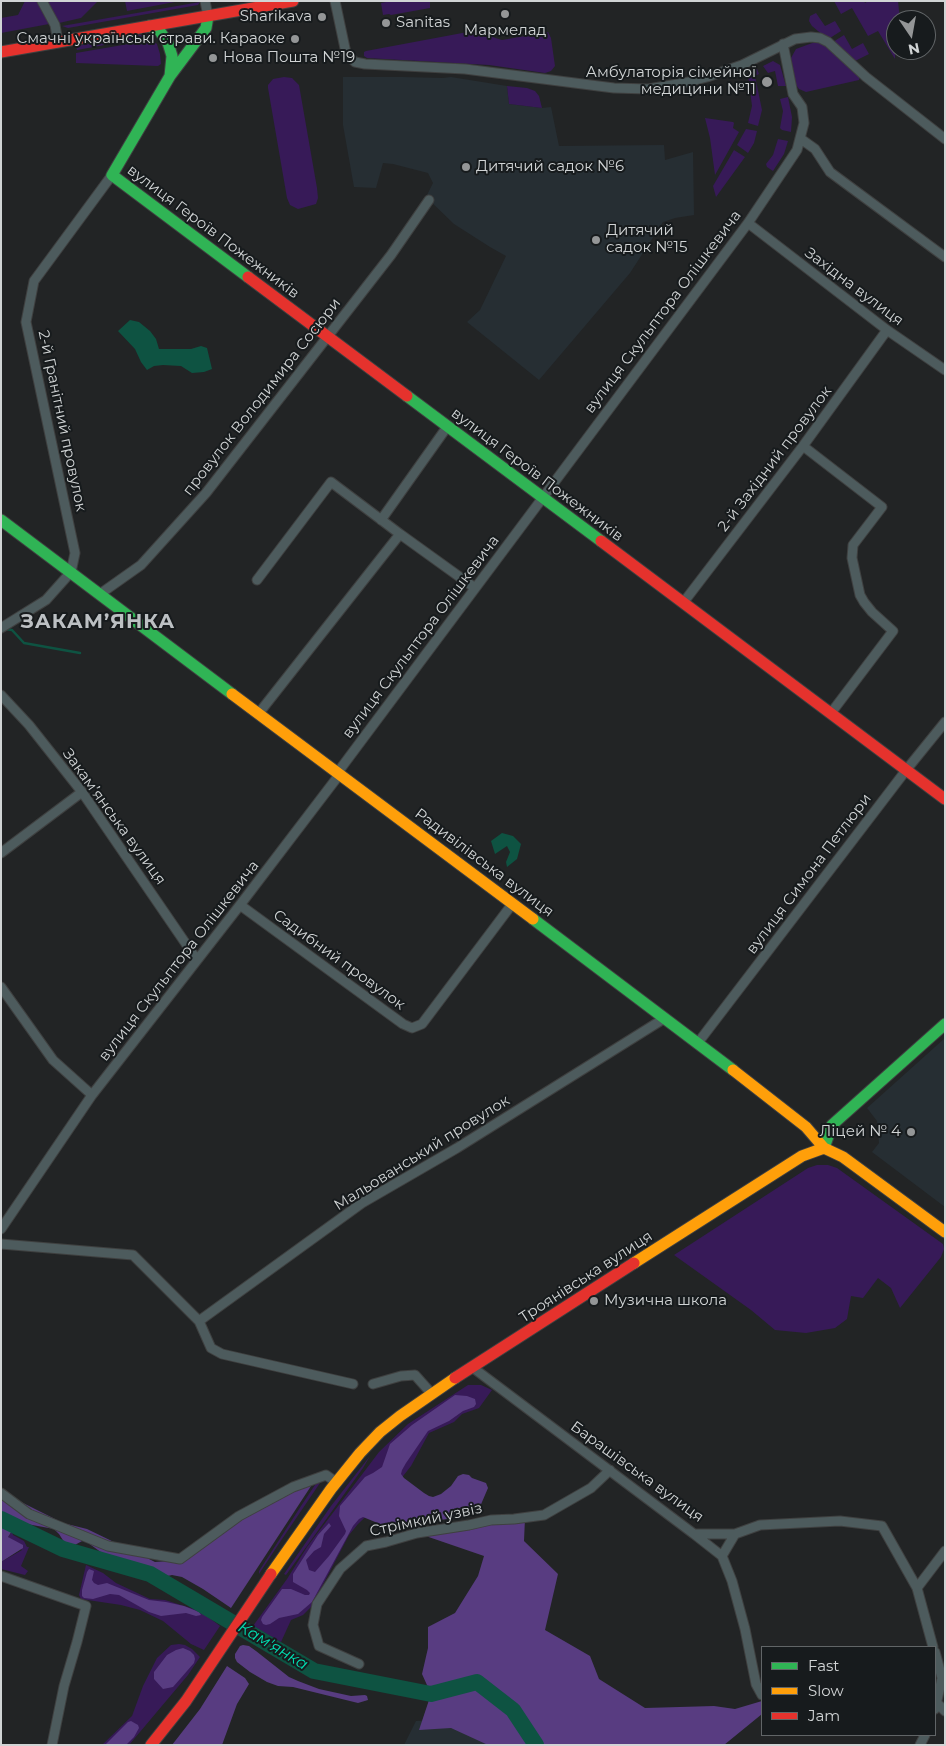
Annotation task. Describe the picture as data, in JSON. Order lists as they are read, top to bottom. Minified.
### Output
{"streets":{"street":["вулиця Героїв Пожежників","Західна вулиця","вулиця Скульптора Олішкевича","провулок Володимира Сосюри","2-й Гранітний провулок","2-й Західний провулок","Закамʼянська вулиця","Радивілівська вулиця","вулиця Симона Петлюри","Садибний провулок","Мальованський провулок","Троянівська вулиця","Барашівська вулиця","Стрімкий узвіз"]},"crossings":[["вулиця Героїв Пожежників","вулиця Скульптора Олішкевича"],["вулиця Героїв Пожежників","провулок Володимира Сосюри"],["вулиця Героїв Пожежників","2-й Гранітний провулок"],["вулиця Героїв Пожежників","2-й Західний провулок"],["вулиця Героїв Пожежників","вулиця Симона Петлюри"],["Західна вулиця","вулиця Скульптора Олішкевича"],["Західна вулиця","2-й Західний провулок"],["вулиця Скульптора Олішкевича","Закамʼянська вулиця"],["вулиця Скульптора Олішкевича","Радивілівська вулиця"],["вулиця Скульптора Олішкевича","Садибний провулок"],["провулок Володимира Сосюри","Радивілівська вулиця"],["2-й Гранітний провулок","Радивілівська вулиця"],["Радивілівська вулиця","вулиця Симона Петлюри"],["Радивілівська вулиця","Садибний провулок"],["Радивілівська вулиця","Мальованський провулок"],["Радивілівська вулиця","Троянівська вулиця"],["Троянівська вулиця","Барашівська вулиця"],["Барашівська вулиця","Стрімкий узвіз"]],"districts":["ЗАКАМ’ЯНКА"],"water":["Кам'янка"],"places":["Мармелад","Sharikava","Sanitas","Смачні українські страви. Караоке","Нова Пошта №19","Амбулаторія сімейної медицини №11","Дитячий садок №6","Дитячий садок №15","Ліцей № 4","Музична школа"],"legend":["Fast","Slow","Jam"],"north":"bottom"}
